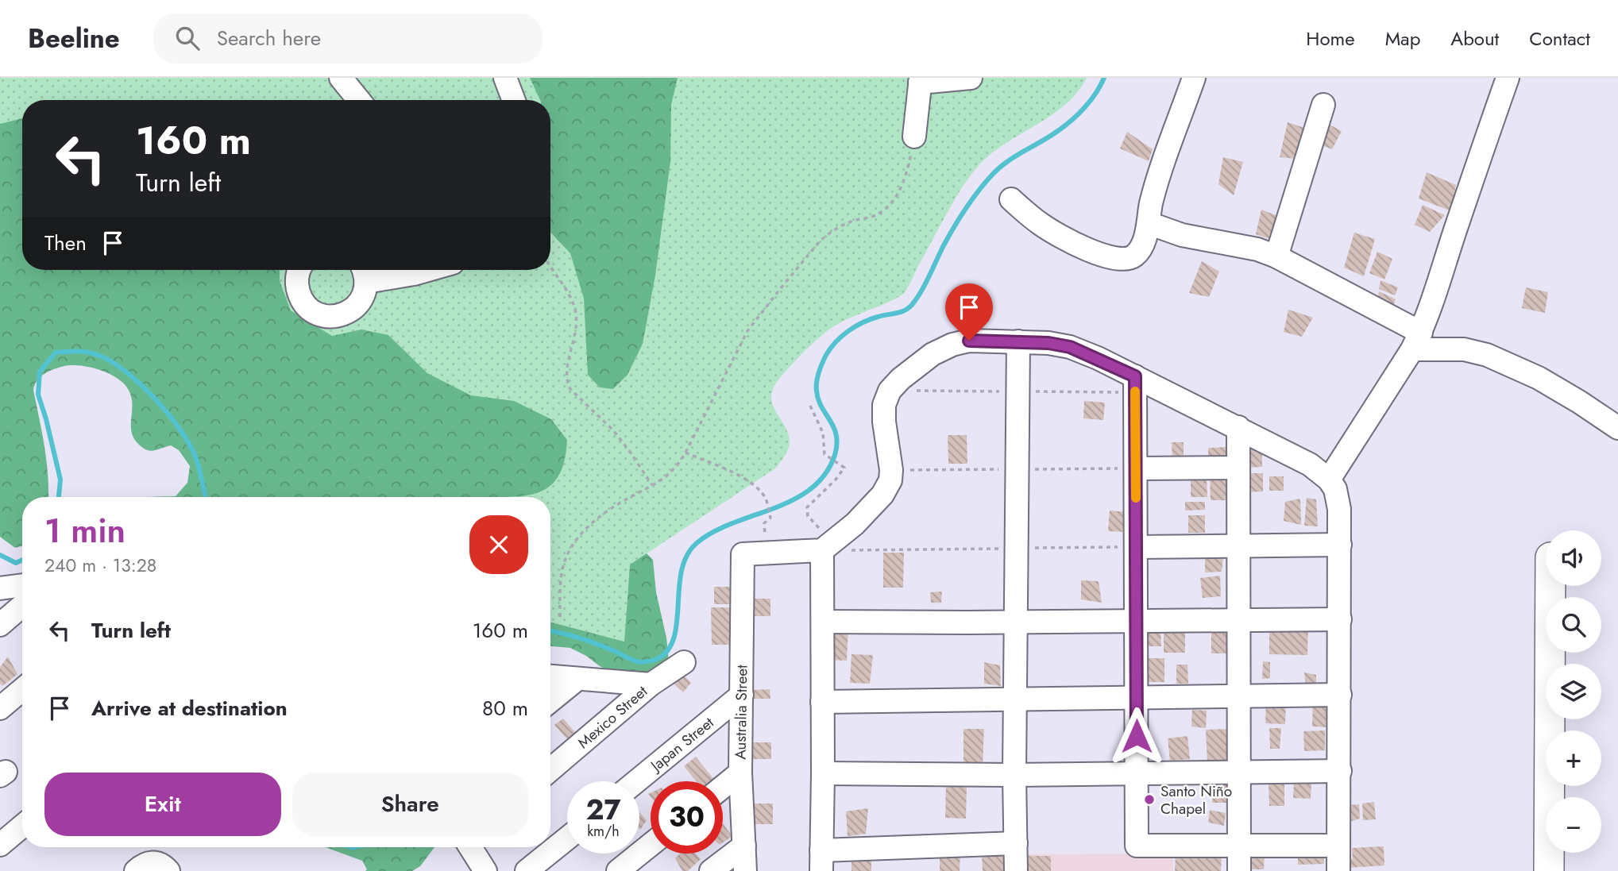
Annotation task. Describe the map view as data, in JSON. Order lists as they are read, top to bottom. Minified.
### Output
{"streets":{"street":["Australia Street","Mexico Street","Japan Street"]},"crossings":[["Australia Street","Japan Street"]],"places":["Santo Niño Chapel"],"page":{"header":"Beeline","search":"Search here","nav":["Home","Map","About","Contact"],"turn":["160 m","Turn left"],"then":"Then","heading":["1 min","240 m · 13:28"],"map_buttons":["+","−"],"list":[{"name":"Turn left","value":"160 m"},{"name":"Arrive at destination","value":"80 m"}],"buttons":["Exit","Share"],"speed":"27 km/h","limit":"30"}}
